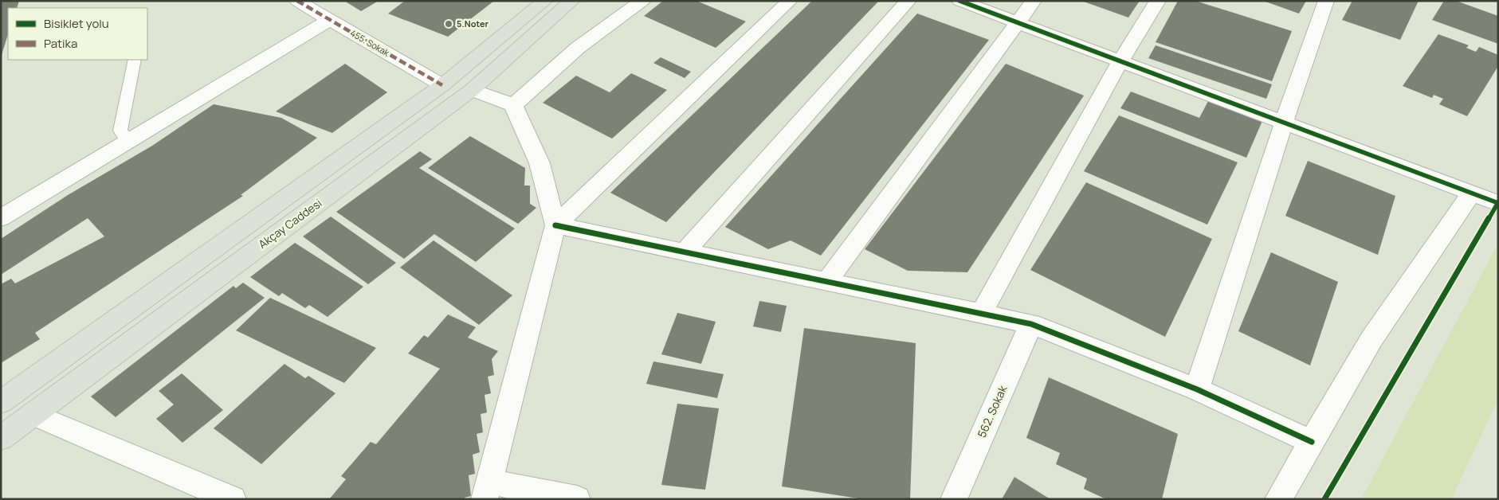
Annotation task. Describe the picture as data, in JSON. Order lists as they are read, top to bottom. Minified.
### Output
{"streets":{"main road":["Akçay Caddesi"],"street":["455. Sokak","562. Sokak"]},"places":["5.Noter"],"legend":["Bisiklet yolu","Patika"]}
